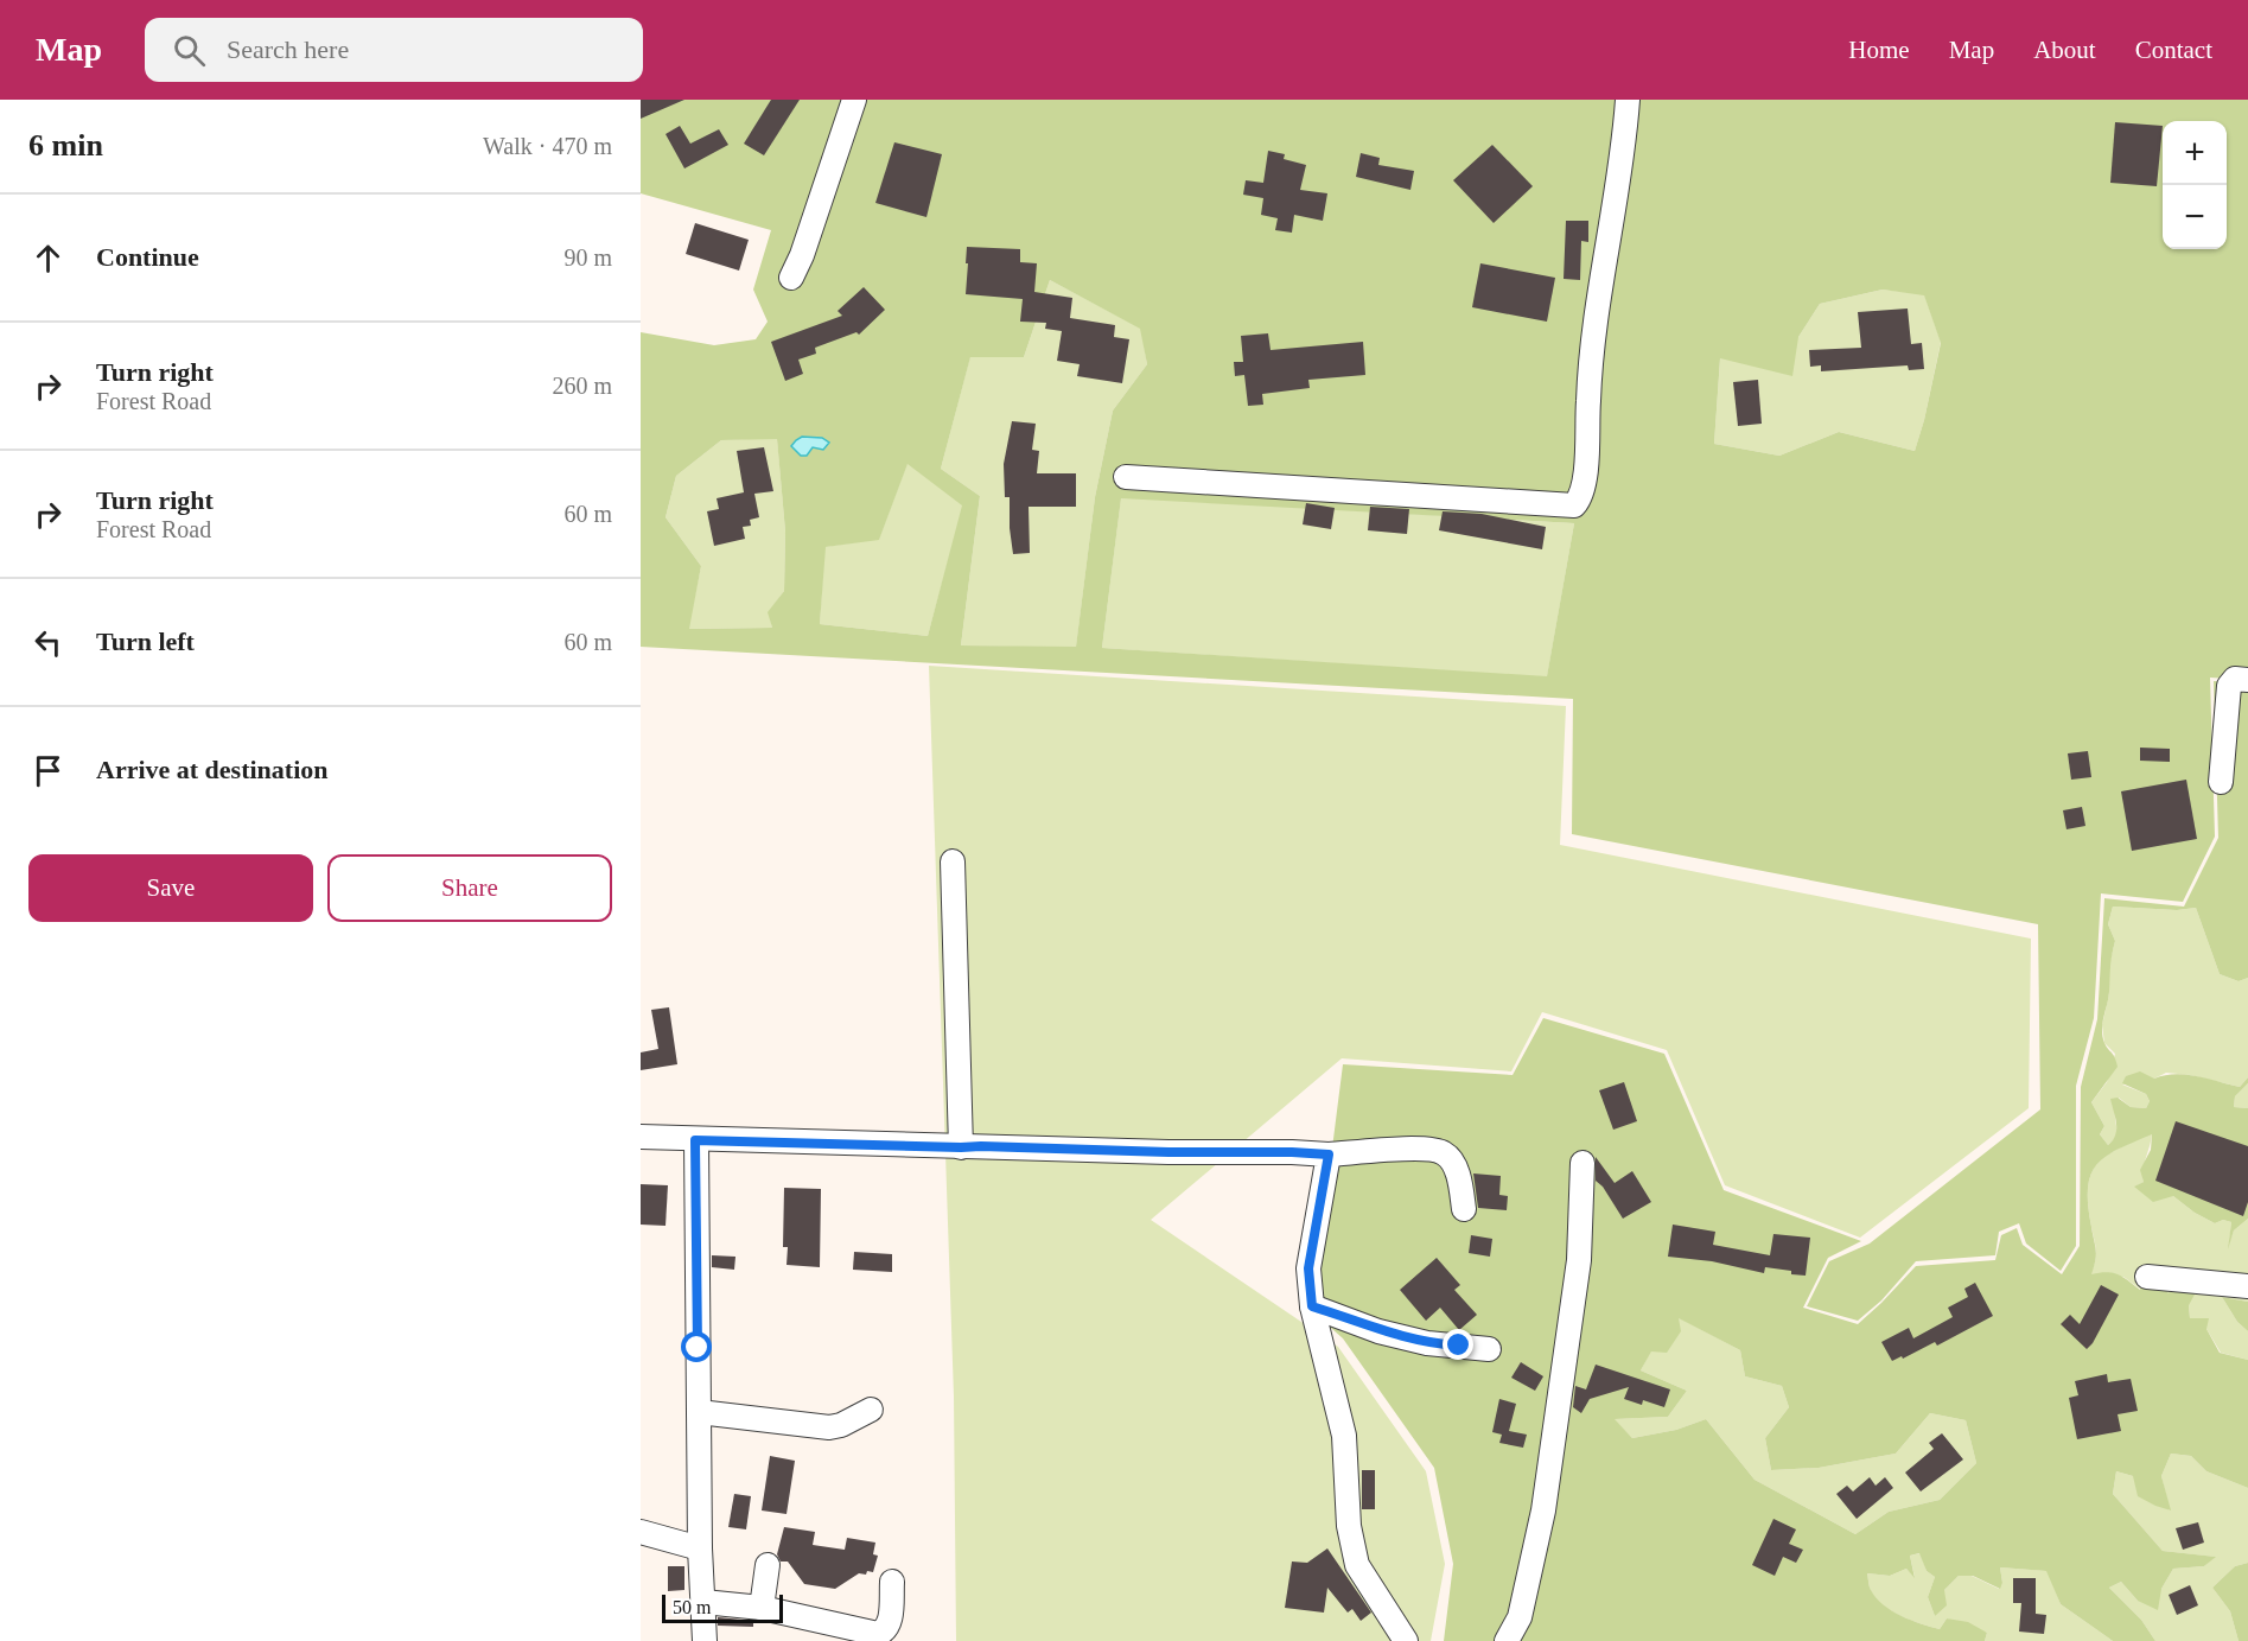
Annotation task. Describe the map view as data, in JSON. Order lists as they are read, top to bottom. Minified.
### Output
{"scale_bar":"50 m","page":{"header":"Map","search":"Search here","nav":["Home","Map","About","Contact"],"heading":["6 min","Walk · 470 m"],"map_buttons":["+","−"],"list":[["Continue","90 m"],["Turn right","Forest Road","260 m"],["Turn right","Forest Road","60 m"],["Turn left","60 m"],"Arrive at destination"],"buttons":["Save","Share"],"scale":"50 m"}}
